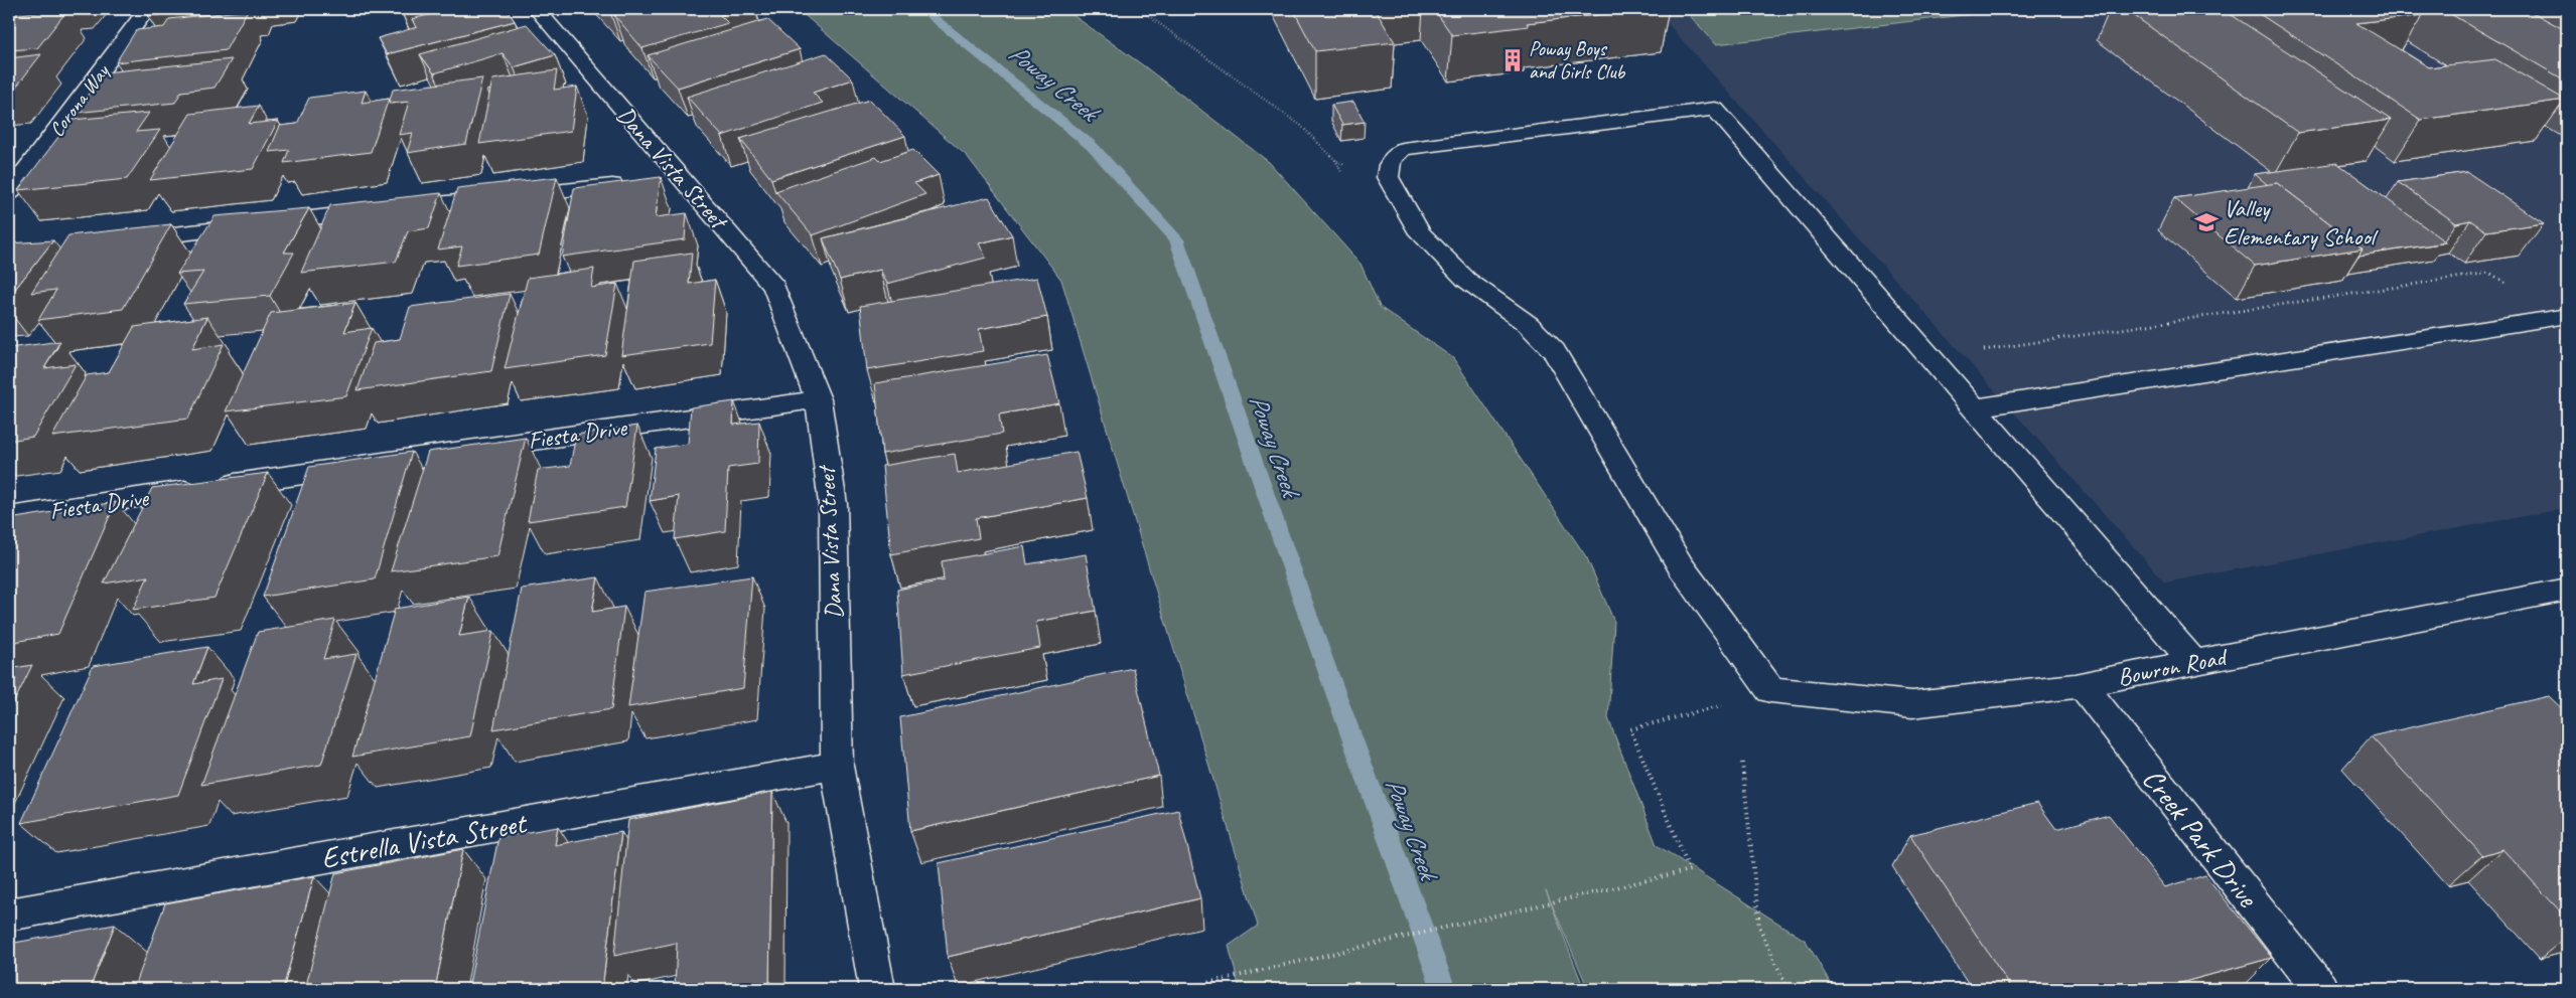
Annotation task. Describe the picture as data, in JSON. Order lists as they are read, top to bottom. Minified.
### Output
{"streets":{"street":["Corona Way","Dana Vista Street","Fiesta Drive","Bowron Road","Creek Park Drive","Estrella Vista Street"]},"crossings":[["Dana Vista Street","Fiesta Drive"],["Dana Vista Street","Estrella Vista Street"],["Bowron Road","Creek Park Drive"]],"water":["Poway Creek"],"places":{"building":["Poway Boys and Girls Club"],"school or university":["Valley Elementary School"]}}
